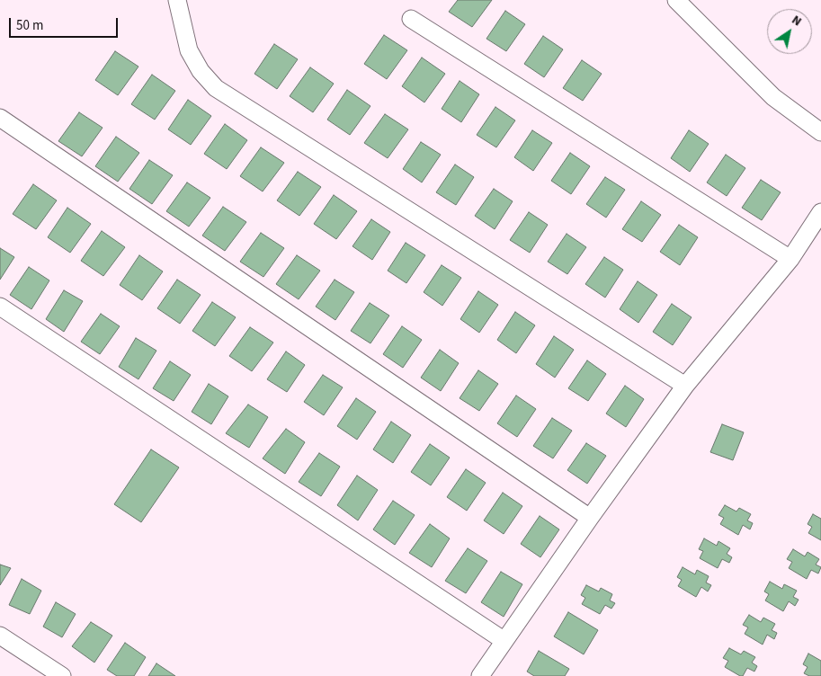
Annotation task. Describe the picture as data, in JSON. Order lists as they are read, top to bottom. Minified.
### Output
{"scale_bar":"50 m","north":"top right"}
